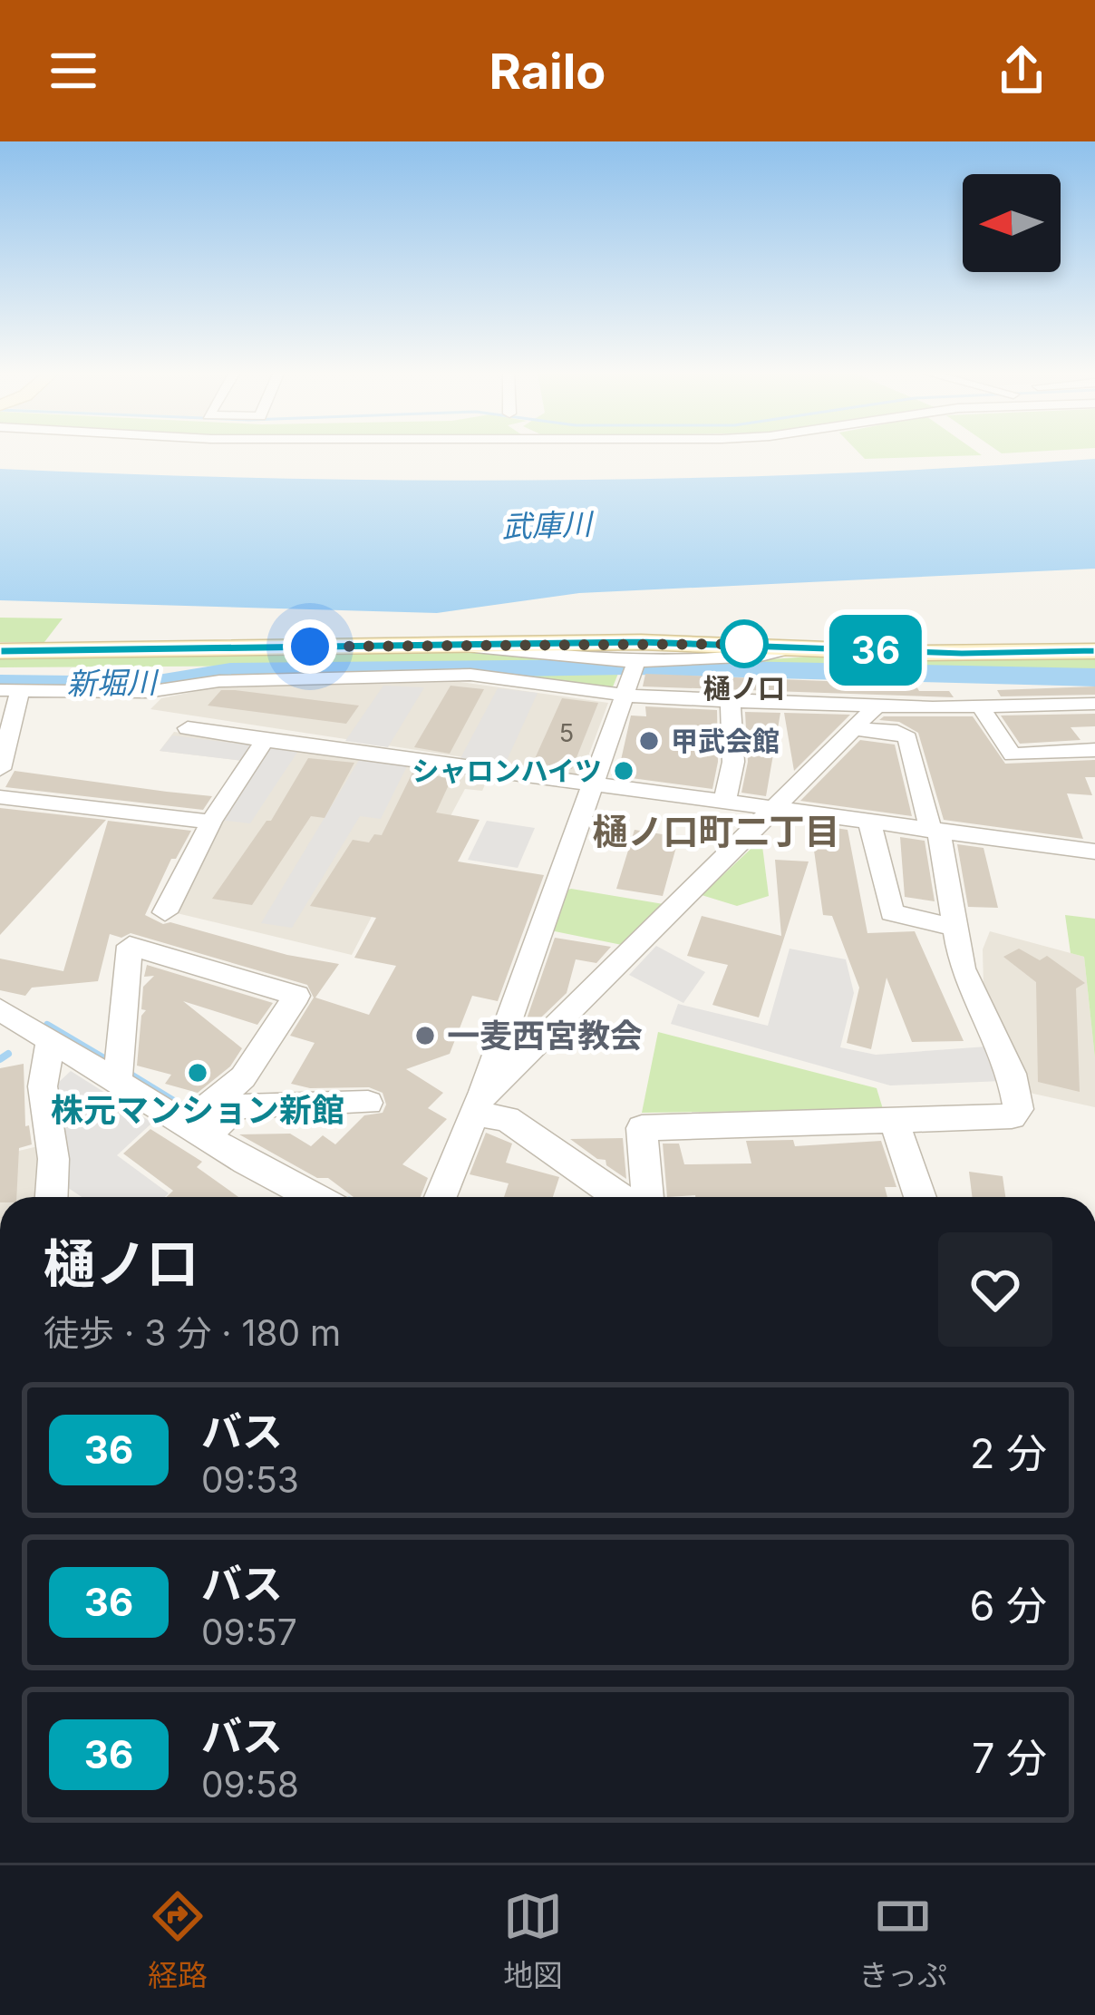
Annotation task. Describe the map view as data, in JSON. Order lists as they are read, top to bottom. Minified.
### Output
{"districts":["樋ノ口町二丁目"],"water":["武庫川","新堀川"],"places":["樋ノ口","甲武会館","シャロンハイツ","一麦西宮教会","株元マンション新館"],"lines":["bus line 36"],"house_numbers":["5"],"north":"left","page":{"header":"Railo","on_map":"36","heading":["樋ノ口","徒歩 · 3 分 · 180 m"],"list":[{"mark":"36","name":"バス","note":"09:53","value":"2 分"},{"mark":"36","name":"バス","note":"09:57","value":"6 分"},{"mark":"36","name":"バス","note":"09:58","value":"7 分"}],"tabs":["経路","地図","きっぷ"]}}
